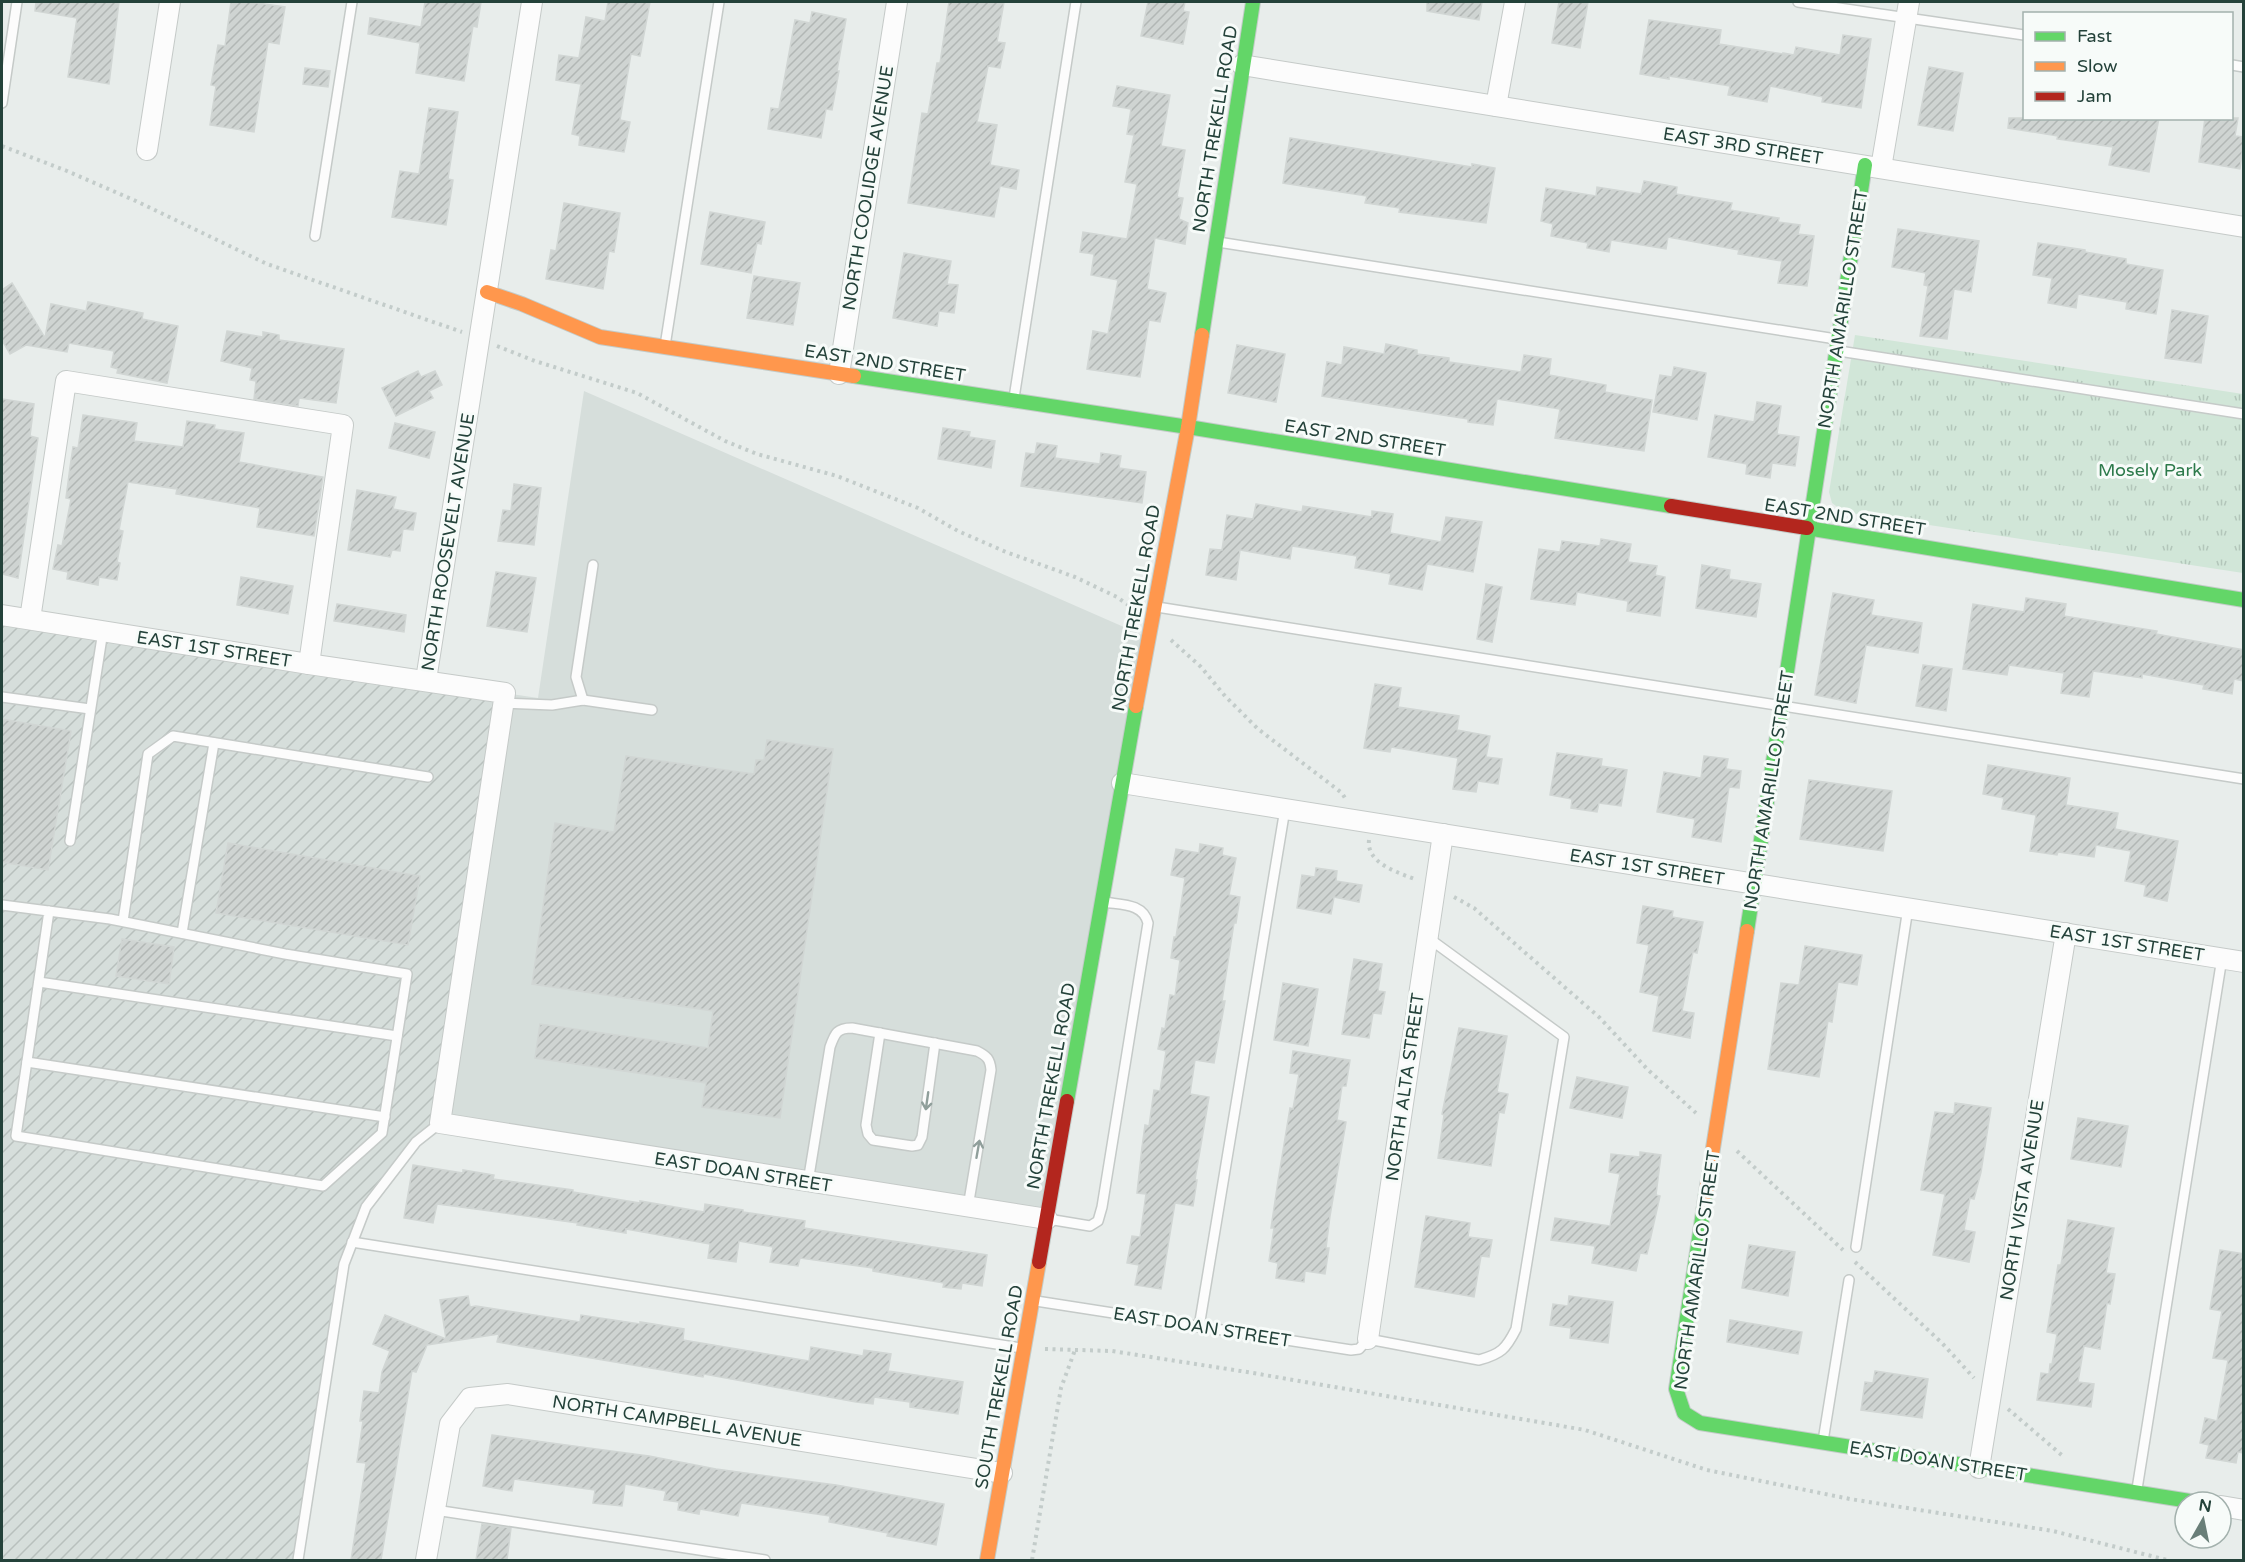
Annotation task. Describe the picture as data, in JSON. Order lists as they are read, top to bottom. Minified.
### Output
{"streets":{"street":["NORTH TREKELL ROAD","EAST 3RD STREET","NORTH COOLIDGE AVENUE","NORTH AMARILLO STREET","EAST 2ND STREET","NORTH ROOSEVELT AVENUE","EAST 1ST STREET","NORTH ALTA STREET","EAST DOAN STREET","NORTH VISTA AVENUE","SOUTH TREKELL ROAD","NORTH CAMPBELL AVENUE"]},"crossings":[["NORTH TREKELL ROAD","EAST 3RD STREET"],["NORTH TREKELL ROAD","EAST 2ND STREET"],["NORTH TREKELL ROAD","EAST 1ST STREET"],["NORTH TREKELL ROAD","EAST DOAN STREET"],["NORTH TREKELL ROAD","SOUTH TREKELL ROAD"],["EAST 3RD STREET","NORTH AMARILLO STREET"],["NORTH COOLIDGE AVENUE","EAST 2ND STREET"],["NORTH AMARILLO STREET","EAST 2ND STREET"],["NORTH AMARILLO STREET","EAST 1ST STREET"],["NORTH AMARILLO STREET","EAST DOAN STREET"],["EAST 2ND STREET","NORTH ROOSEVELT AVENUE"],["NORTH ROOSEVELT AVENUE","EAST 1ST STREET"],["EAST 1ST STREET","NORTH ALTA STREET"],["EAST 1ST STREET","NORTH VISTA AVENUE"],["NORTH ALTA STREET","EAST DOAN STREET"],["EAST DOAN STREET","NORTH VISTA AVENUE"],["EAST DOAN STREET","SOUTH TREKELL ROAD"],["SOUTH TREKELL ROAD","NORTH CAMPBELL AVENUE"]],"parks":["Mosely Park"],"legend":["Fast","Slow","Jam"],"north":"top"}
